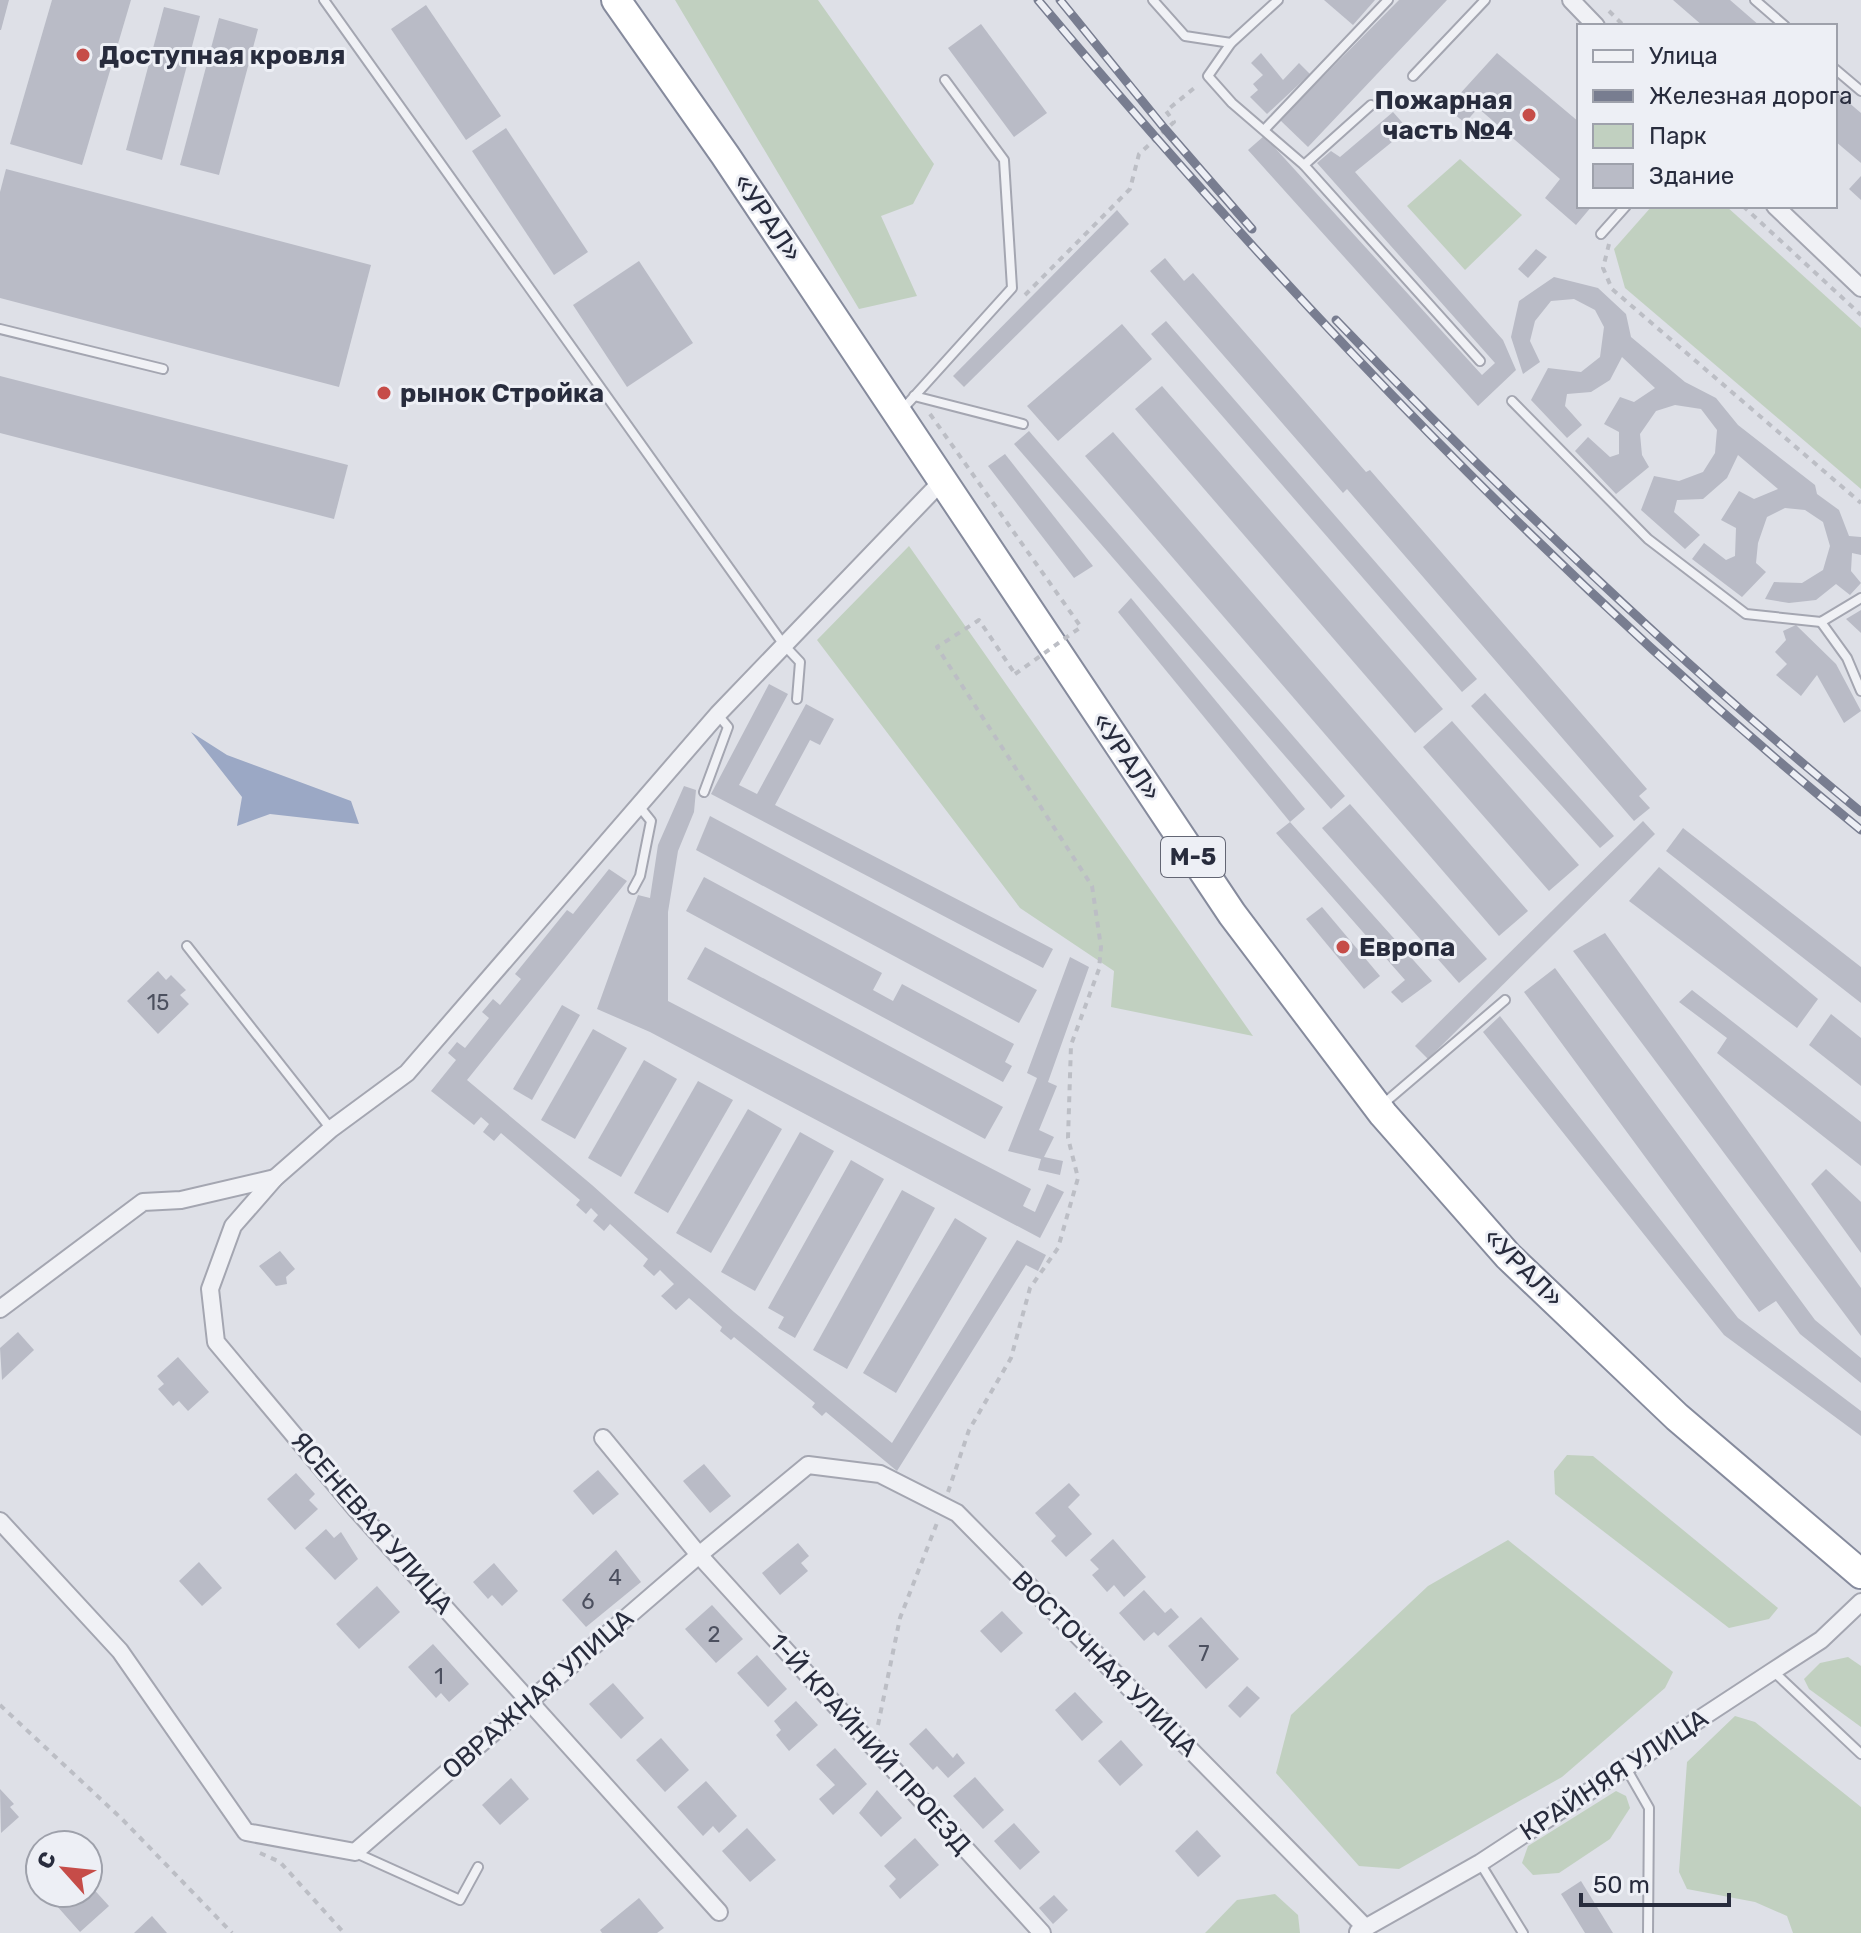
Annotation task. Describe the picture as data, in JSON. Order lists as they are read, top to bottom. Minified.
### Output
{"streets":{"highway":["«УРАЛ»","М-5"],"street":["ЯСЕНЕВАЯ УЛИЦА","ВОСТОЧНАЯ УЛИЦА","ОВРАЖНАЯ УЛИЦА","1-Й КРАЙНИЙ ПРОЕЗД","КРАЙНЯЯ УЛИЦА"]},"crossings":[["ЯСЕНЕВАЯ УЛИЦА","ОВРАЖНАЯ УЛИЦА"],["ВОСТОЧНАЯ УЛИЦА","ОВРАЖНАЯ УЛИЦА"],["ВОСТОЧНАЯ УЛИЦА","КРАЙНЯЯ УЛИЦА"],["ОВРАЖНАЯ УЛИЦА","1-Й КРАЙНИЙ ПРОЕЗД"]],"places":["Доступная кровля","Пожарная часть №4","рынок Стройка","Европа"],"house_numbers":["15","4","6","2","7","1"],"legend":["Улица","Железная дорога","Парк","Здание"],"scale_bar":"50 m","north":"top left"}
